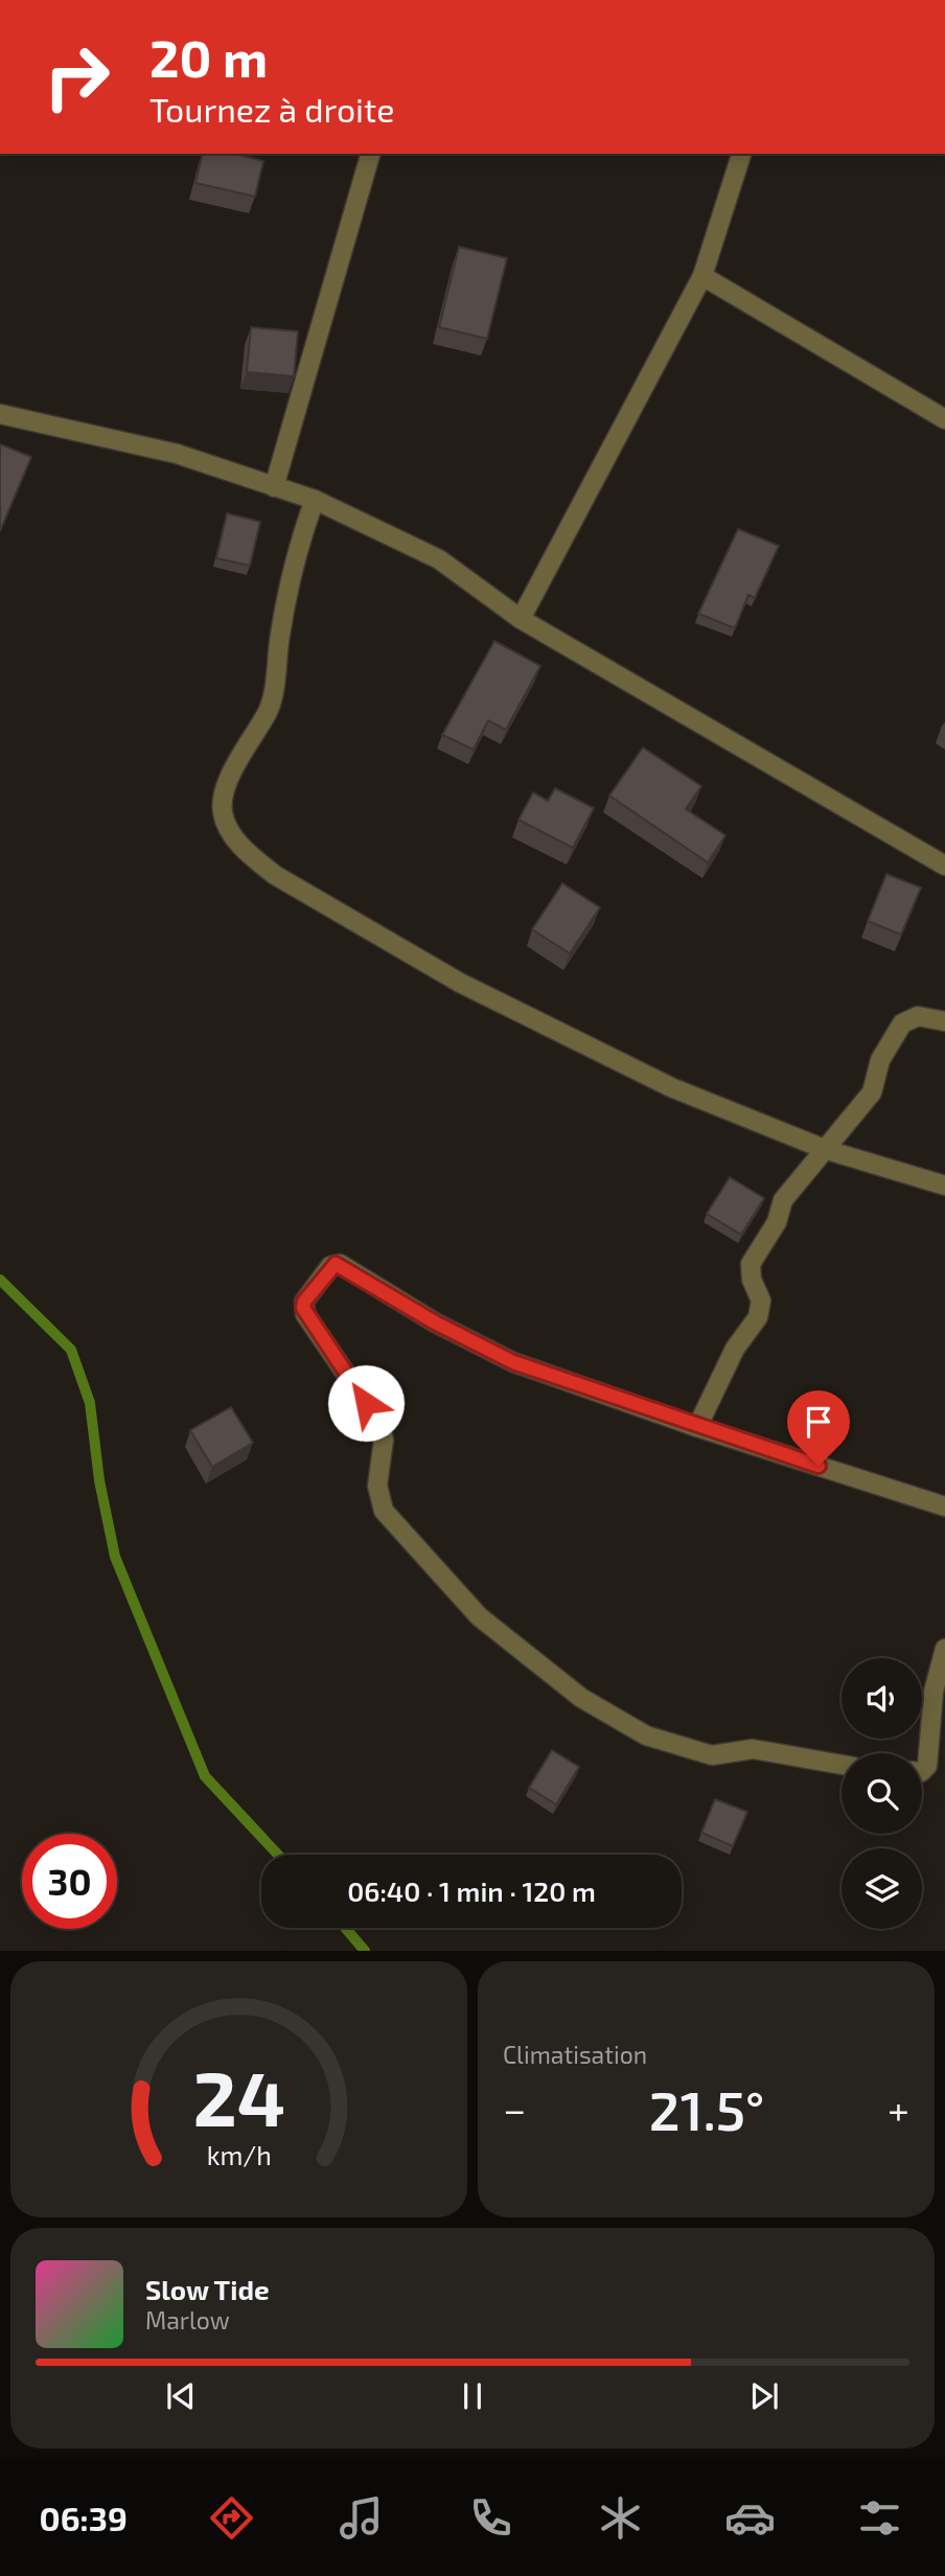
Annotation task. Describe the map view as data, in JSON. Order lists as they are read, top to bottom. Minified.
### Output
{"page":{"turn":["20 m","Tournez à droite"],"limit":"30","trip":"06:40 · 1 min · 120 m","tile":"Climatisation","heat":["−","21.5°","+"],"song":["Slow Tide","Marlow"],"tabs":"06:39","gauge":["24","km/h"]}}
